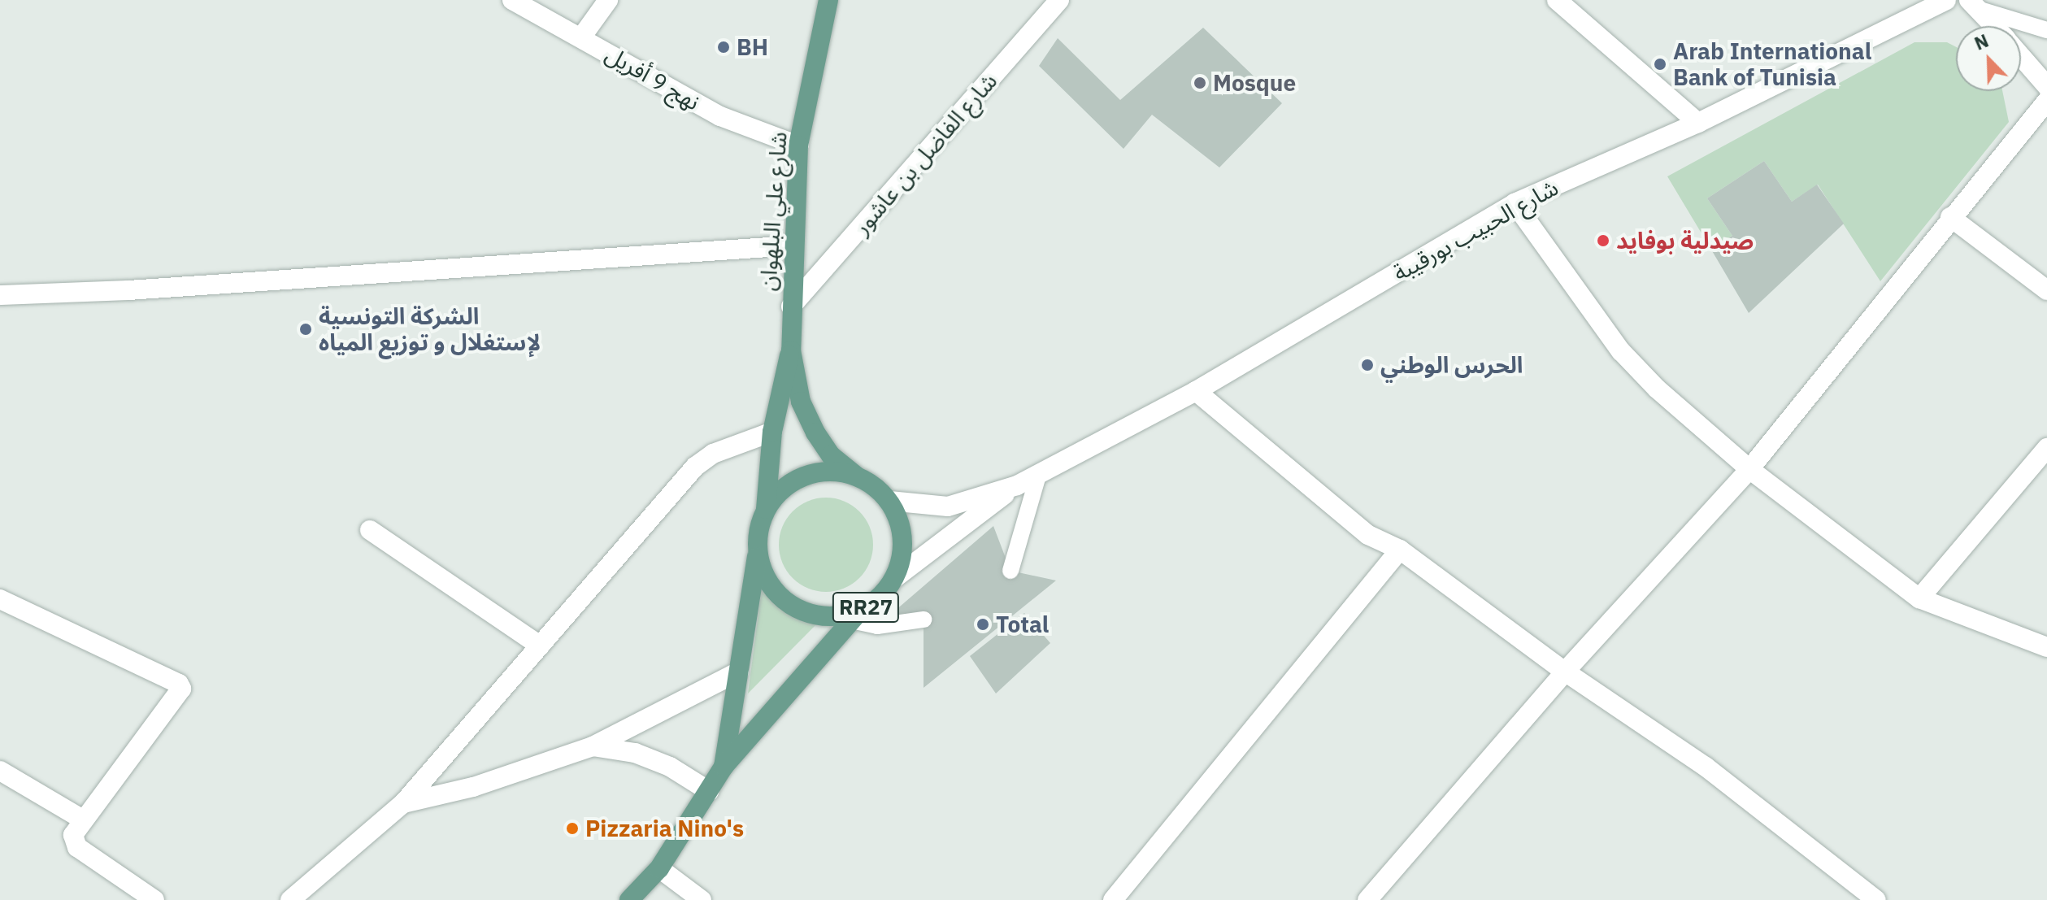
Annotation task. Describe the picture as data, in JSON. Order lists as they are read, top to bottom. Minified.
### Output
{"streets":{"main road":["شارع علي البلهوان","RR27"],"street":["نهج 9 أفريل","شارع الفاضل بن عاشور","شارع الحبيب بورقيبة"]},"crossings":[["نهج 9 أفريل","شارع علي البلهوان"],["شارع الفاضل بن عاشور","شارع علي البلهوان"],["شارع علي البلهوان","RR27"]],"places":["BH","Arab International Bank of Tunisia","Mosque","صيدلية بوفايد","الشركة التونسية لإستغلال و توزيع المياه","الحرس الوطني","Total","Pizzaria Nino's"],"north":"top left"}
